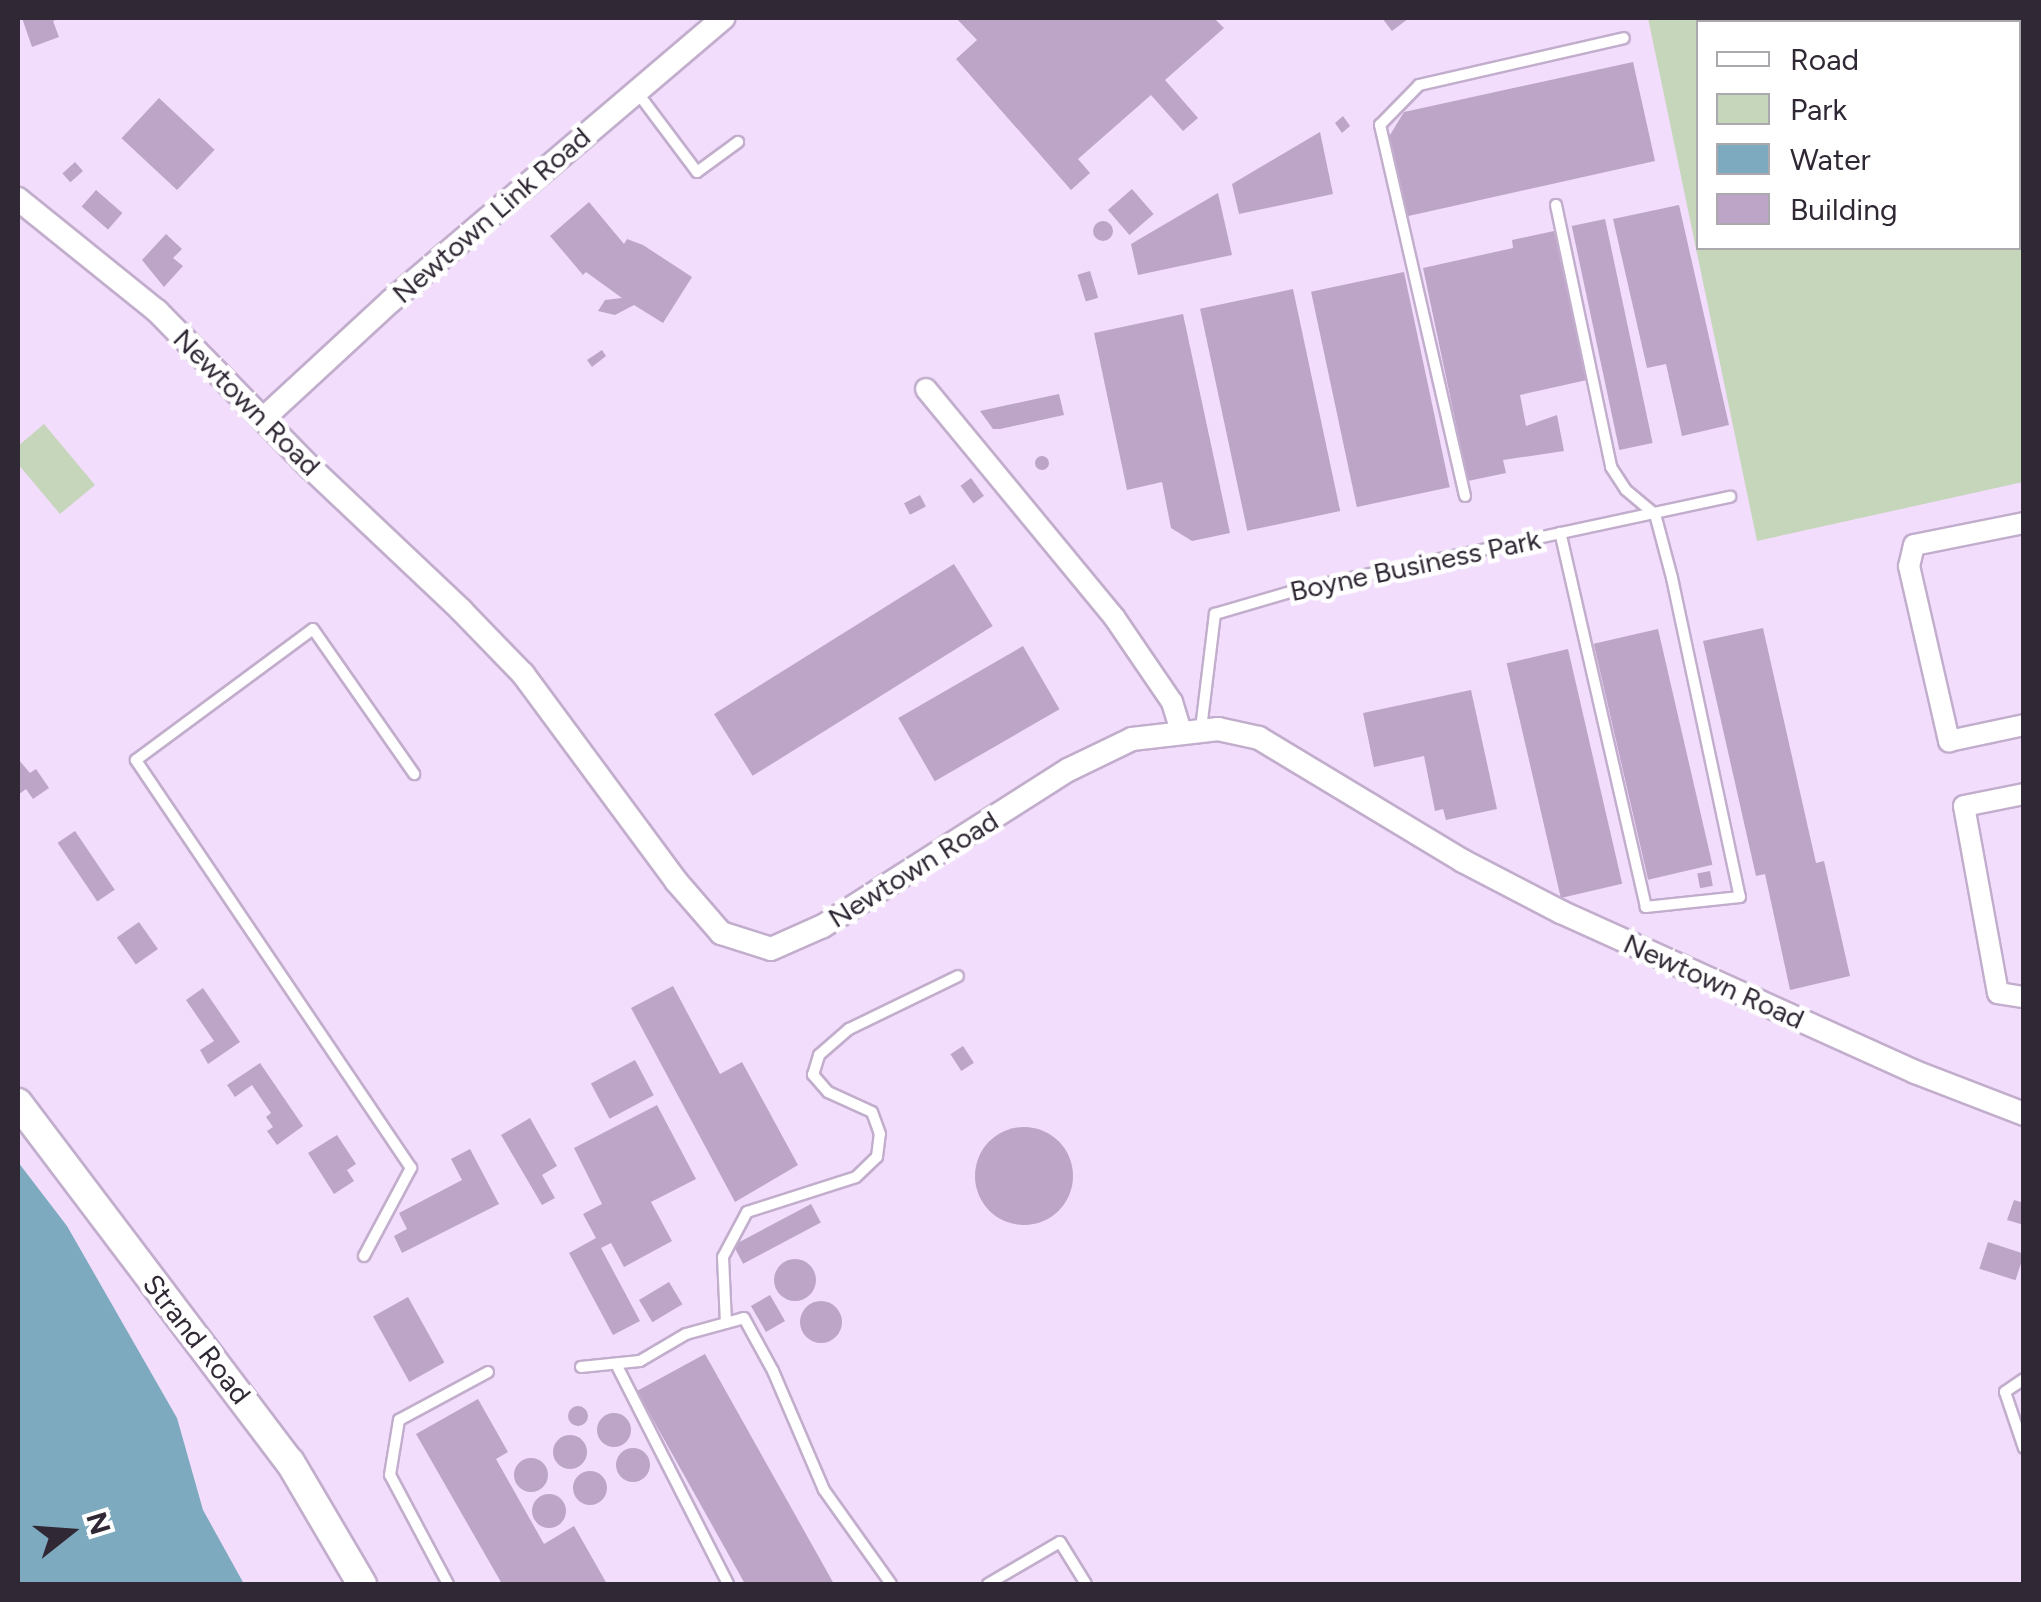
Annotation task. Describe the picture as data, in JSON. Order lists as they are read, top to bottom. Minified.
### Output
{"streets":{"main road":["Strand Road"],"street":["Newtown Link Road","Newtown Road"],"lane":["Boyne Business Park"]},"crossings":[["Newtown Link Road","Newtown Road"],["Newtown Road","Boyne Business Park"]],"legend":["Road","Park","Water","Building"],"north":"right"}
